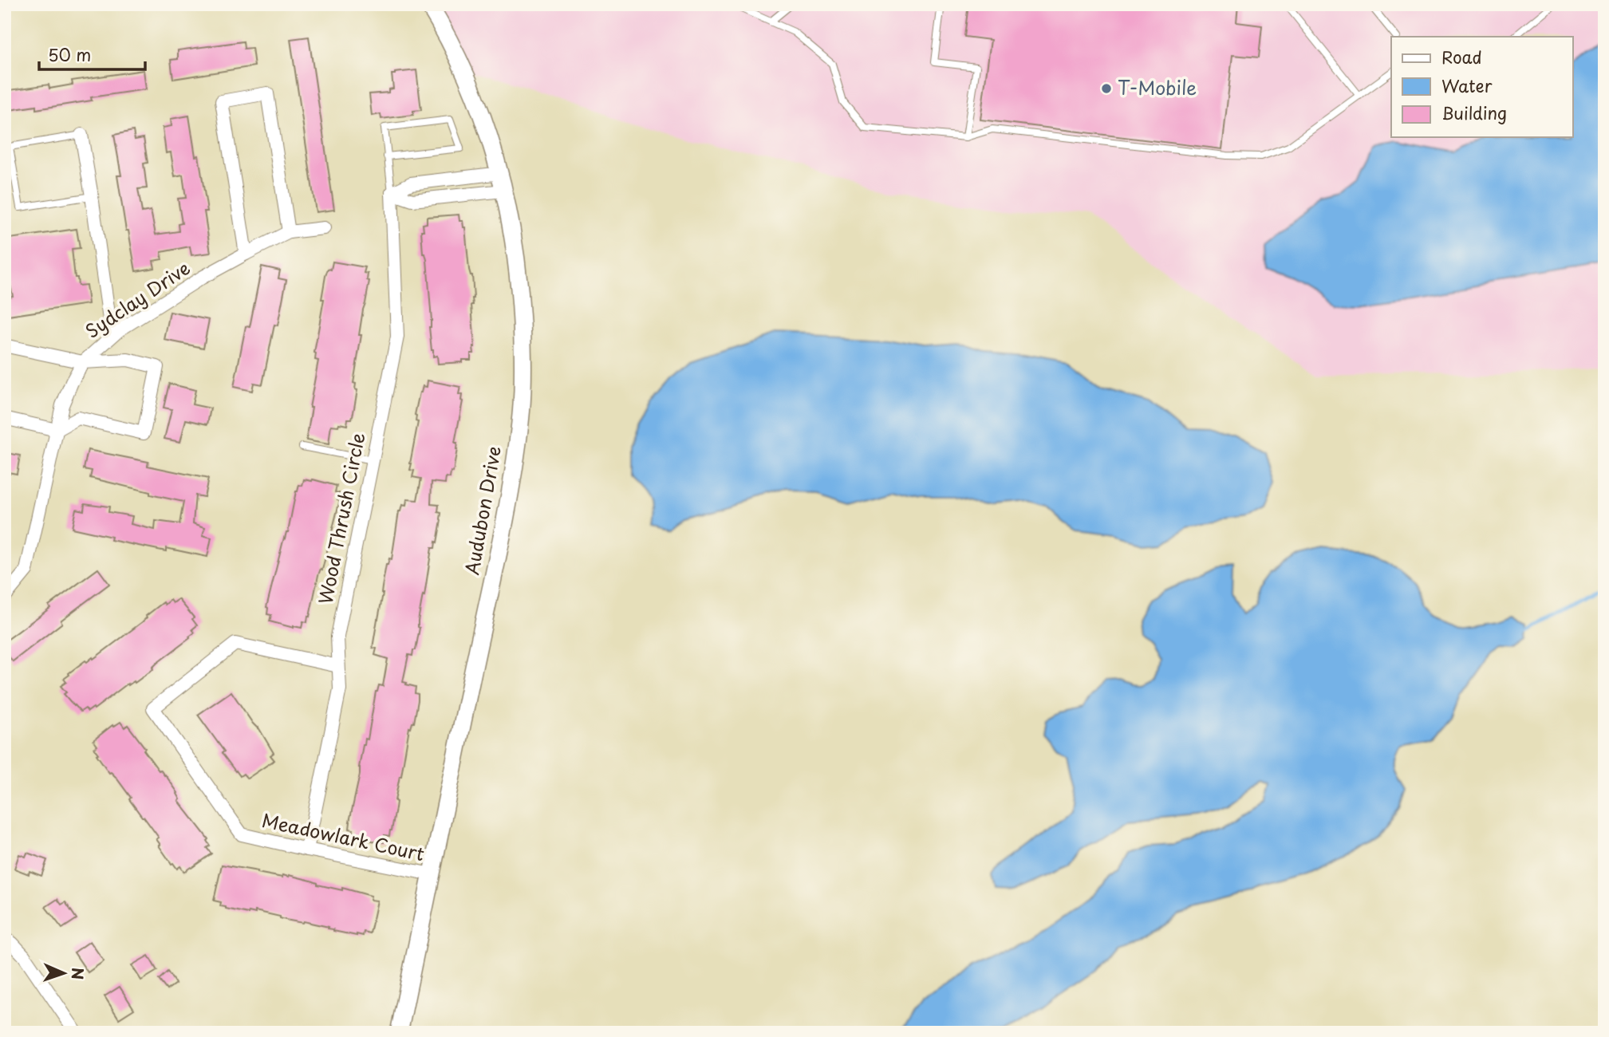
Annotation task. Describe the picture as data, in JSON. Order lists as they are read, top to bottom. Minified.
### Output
{"streets":{"street":["Sydclay Drive","Audubon Drive","Wood Thrush Circle","Meadowlark Court"]},"crossings":[["Audubon Drive","Meadowlark Court"],["Wood Thrush Circle","Meadowlark Court"]],"places":["T-Mobile"],"legend":["Road","Water","Building"],"scale_bar":"50 m","north":"right"}
